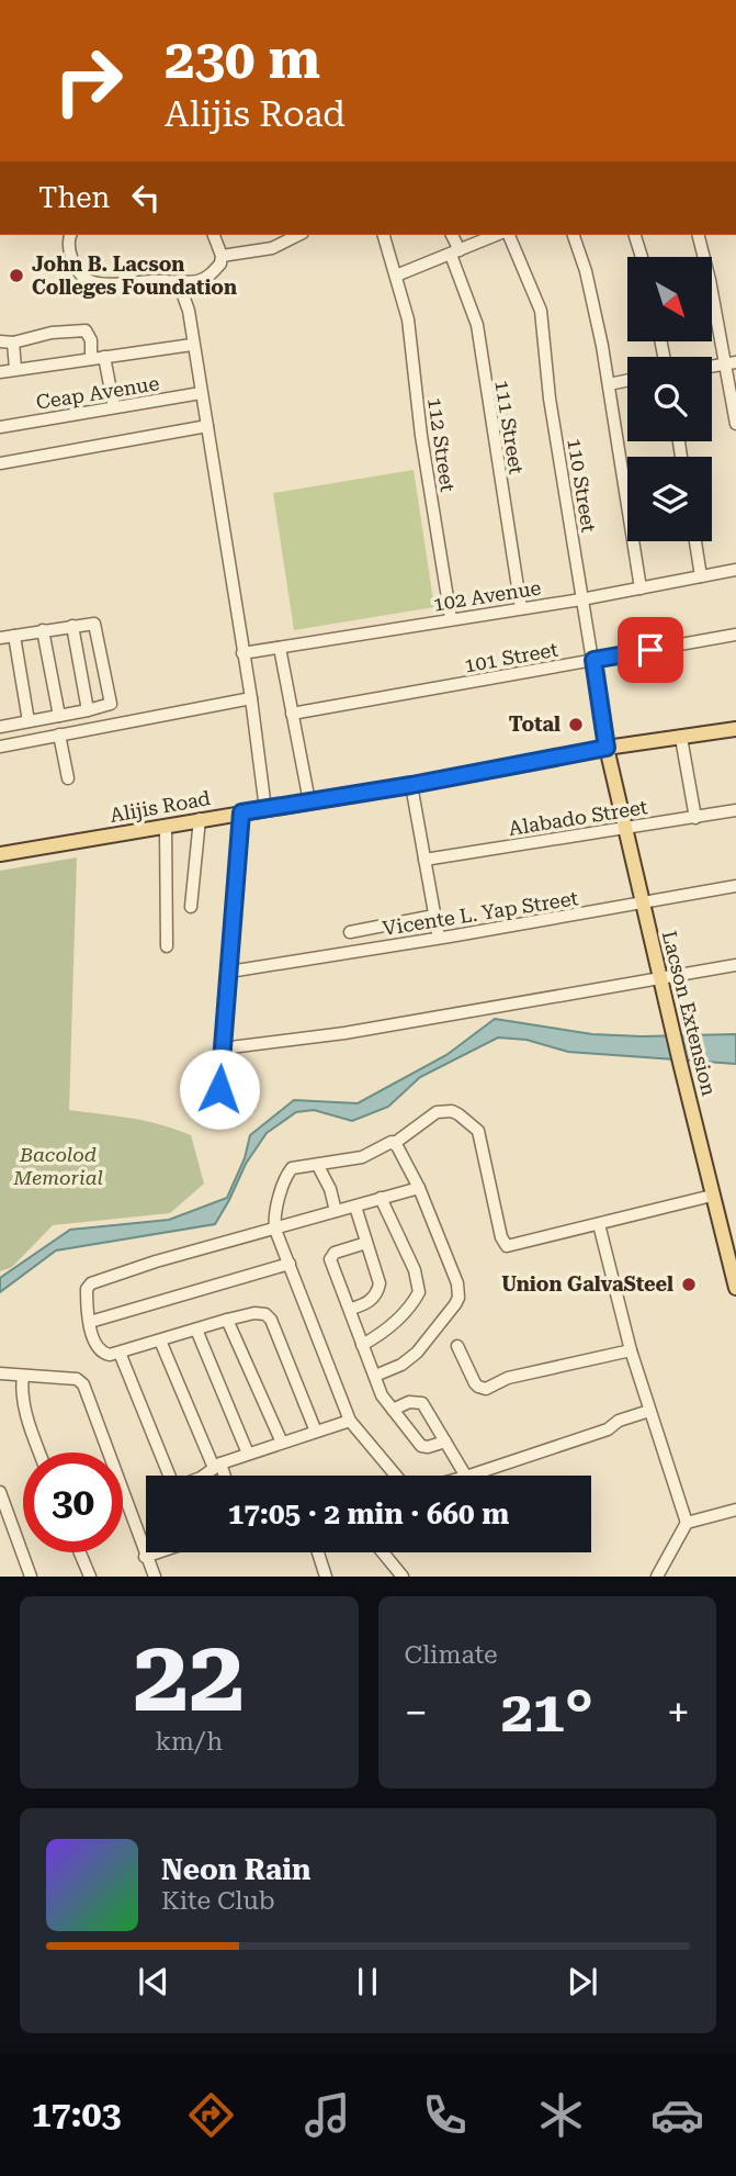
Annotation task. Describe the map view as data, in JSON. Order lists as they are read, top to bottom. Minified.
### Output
{"streets":{"main road":["Alijis Road","Lacson Extension"],"street":["Ceap Avenue","111 Street","112 Street","110 Street","102 Avenue","101 Street","Alabado Street","Vicente L. Yap Street"]},"crossings":[["111 Street","102 Avenue"],["112 Street","102 Avenue"],["110 Street","102 Avenue"],["110 Street","101 Street"],["110 Street","Alijis Road"],["110 Street","Lacson Extension"],["Alijis Road","Lacson Extension"],["Alabado Street","Lacson Extension"],["Vicente L. Yap Street","Lacson Extension"]],"parks":["Bacolod Memorial"],"places":["John B. Lacson Colleges Foundation","Total","Union GalvaSteel"],"north":"bottom right","page":{"turn":["230 m","Alijis Road"],"then":"Then","limit":"30","trip":"17:05 · 2 min · 660 m","tile":[["22","km/h"],"Climate"],"heat":["−","21°","+"],"song":["Neon Rain","Kite Club"],"tabs":"17:03"}}
